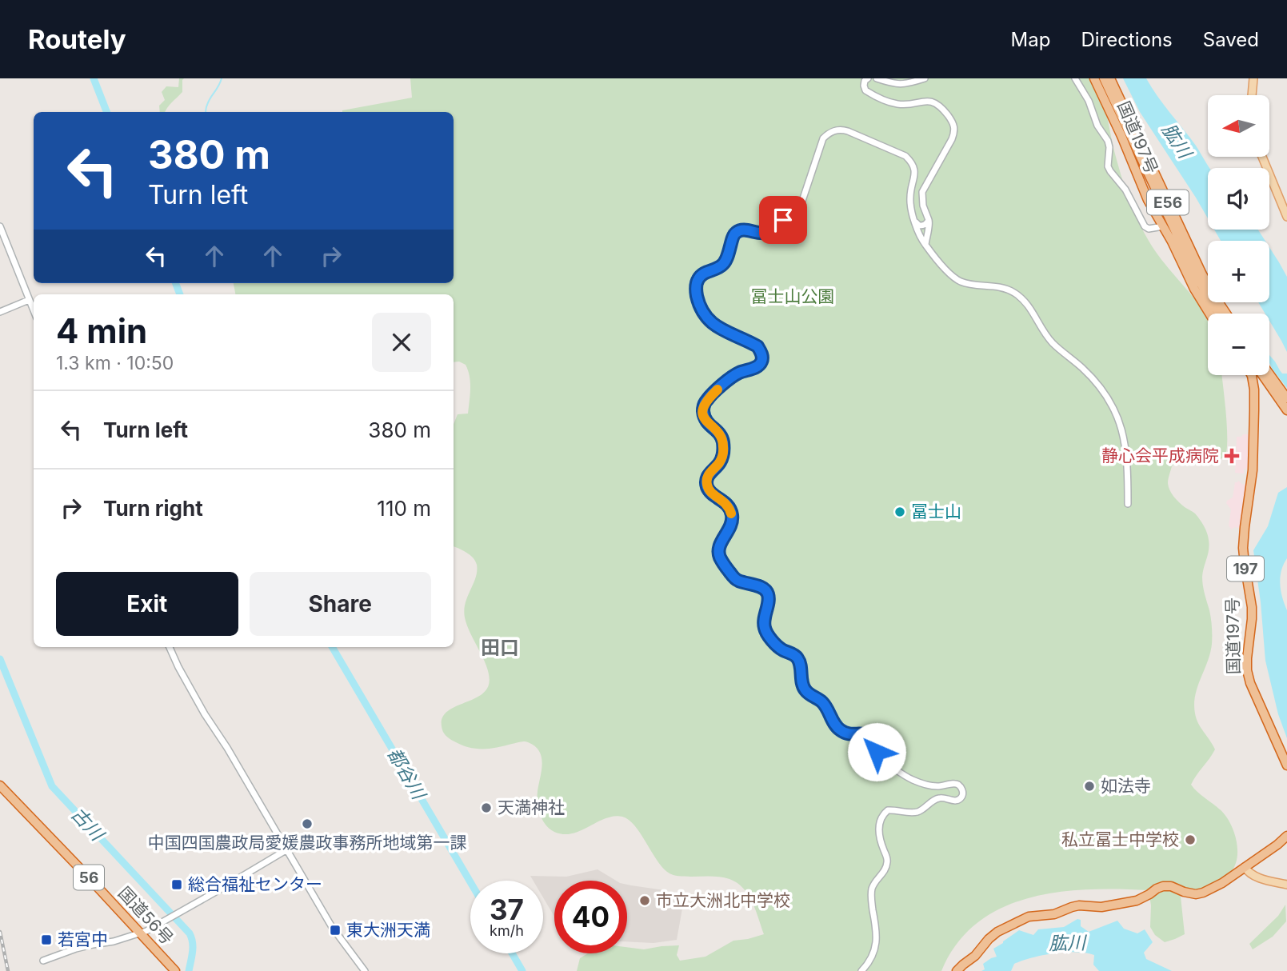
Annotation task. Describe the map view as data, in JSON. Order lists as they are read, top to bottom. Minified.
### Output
{"streets":{"highway":["国道197号","E56","197","56","国道56号"]},"districts":["田口"],"water":["肱川","都谷川","古川"],"parks":["冨士山公園"],"places":{"health":["静心会平成病院"],"other":["冨士山","如法寺","天満神社","中国四国農政局愛媛農政事務所地域第一課","私立冨士中学校","市立大洲北中学校"],"transit":["総合福祉センター","東大洲天満","若宮中"]},"north":"left","page":{"header":"Routely","nav":["Map","Directions","Saved"],"map_buttons":["+","−"],"turn":["380 m","Turn left"],"heading":["4 min","1.3 km · 10:50"],"list":[{"name":"Turn left","value":"380 m"},{"name":"Turn right","value":"110 m"}],"buttons":["Exit","Share"],"speed":"37 km/h","limit":"40"}}
